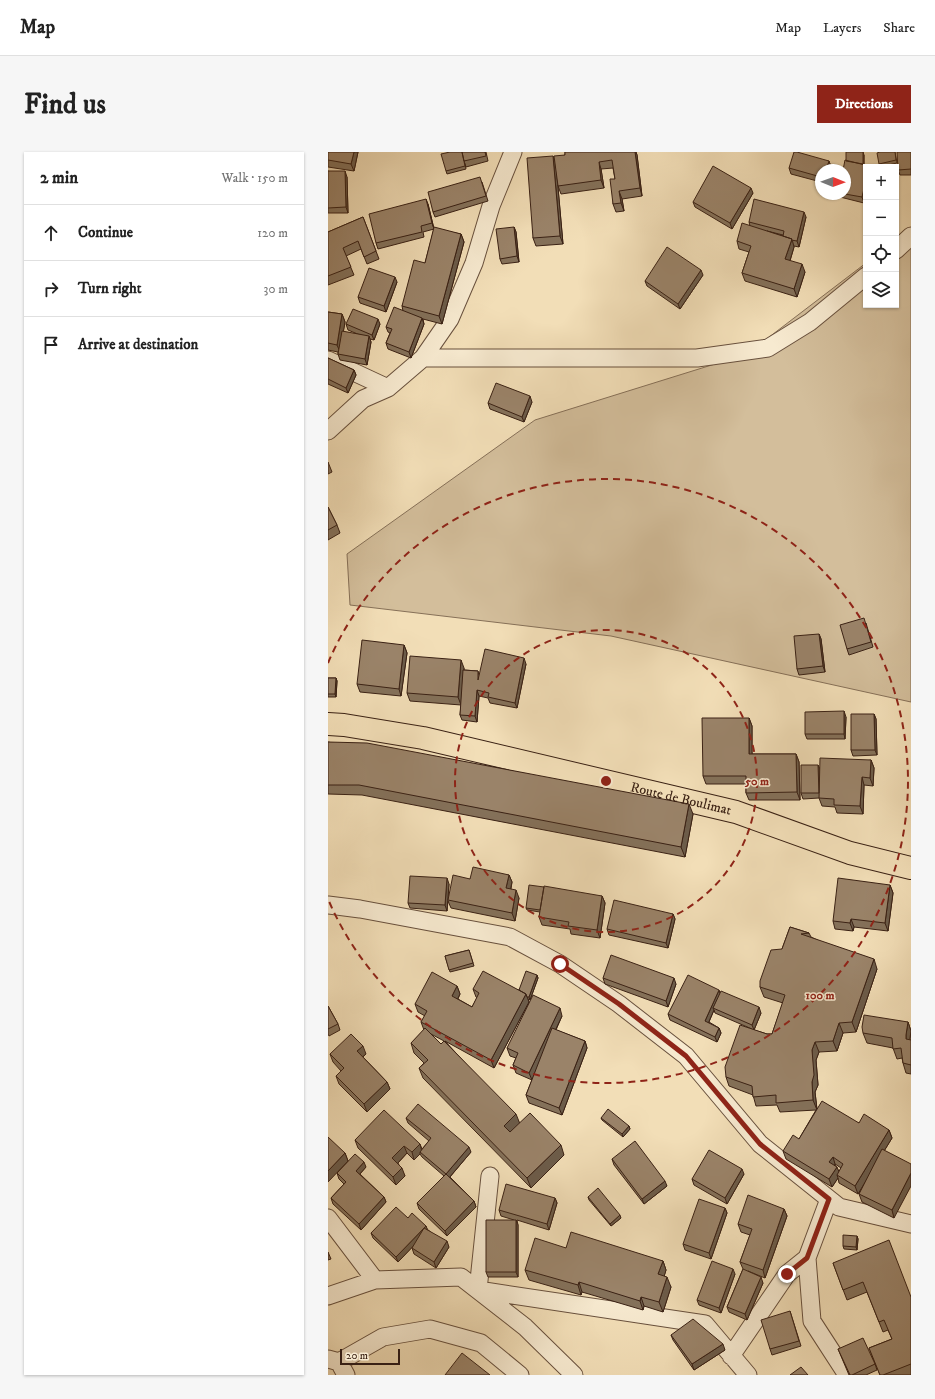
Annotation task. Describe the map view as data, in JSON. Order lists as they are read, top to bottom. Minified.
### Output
{"streets":{"main road":["Route de Boulimat"]},"scale_bar":"20 m","north":"right","page":{"header":"Map","nav":["Map","Layers","Share"],"buttons":"Directions","title":"Find us","heading":["2 min","Walk · 150 m"],"map_buttons":["+","−"],"list":[["Continue","120 m"],["Turn right","30 m"],"Arrive at destination"],"scale":"20 m"},"rings":["50 m","100 m"]}
